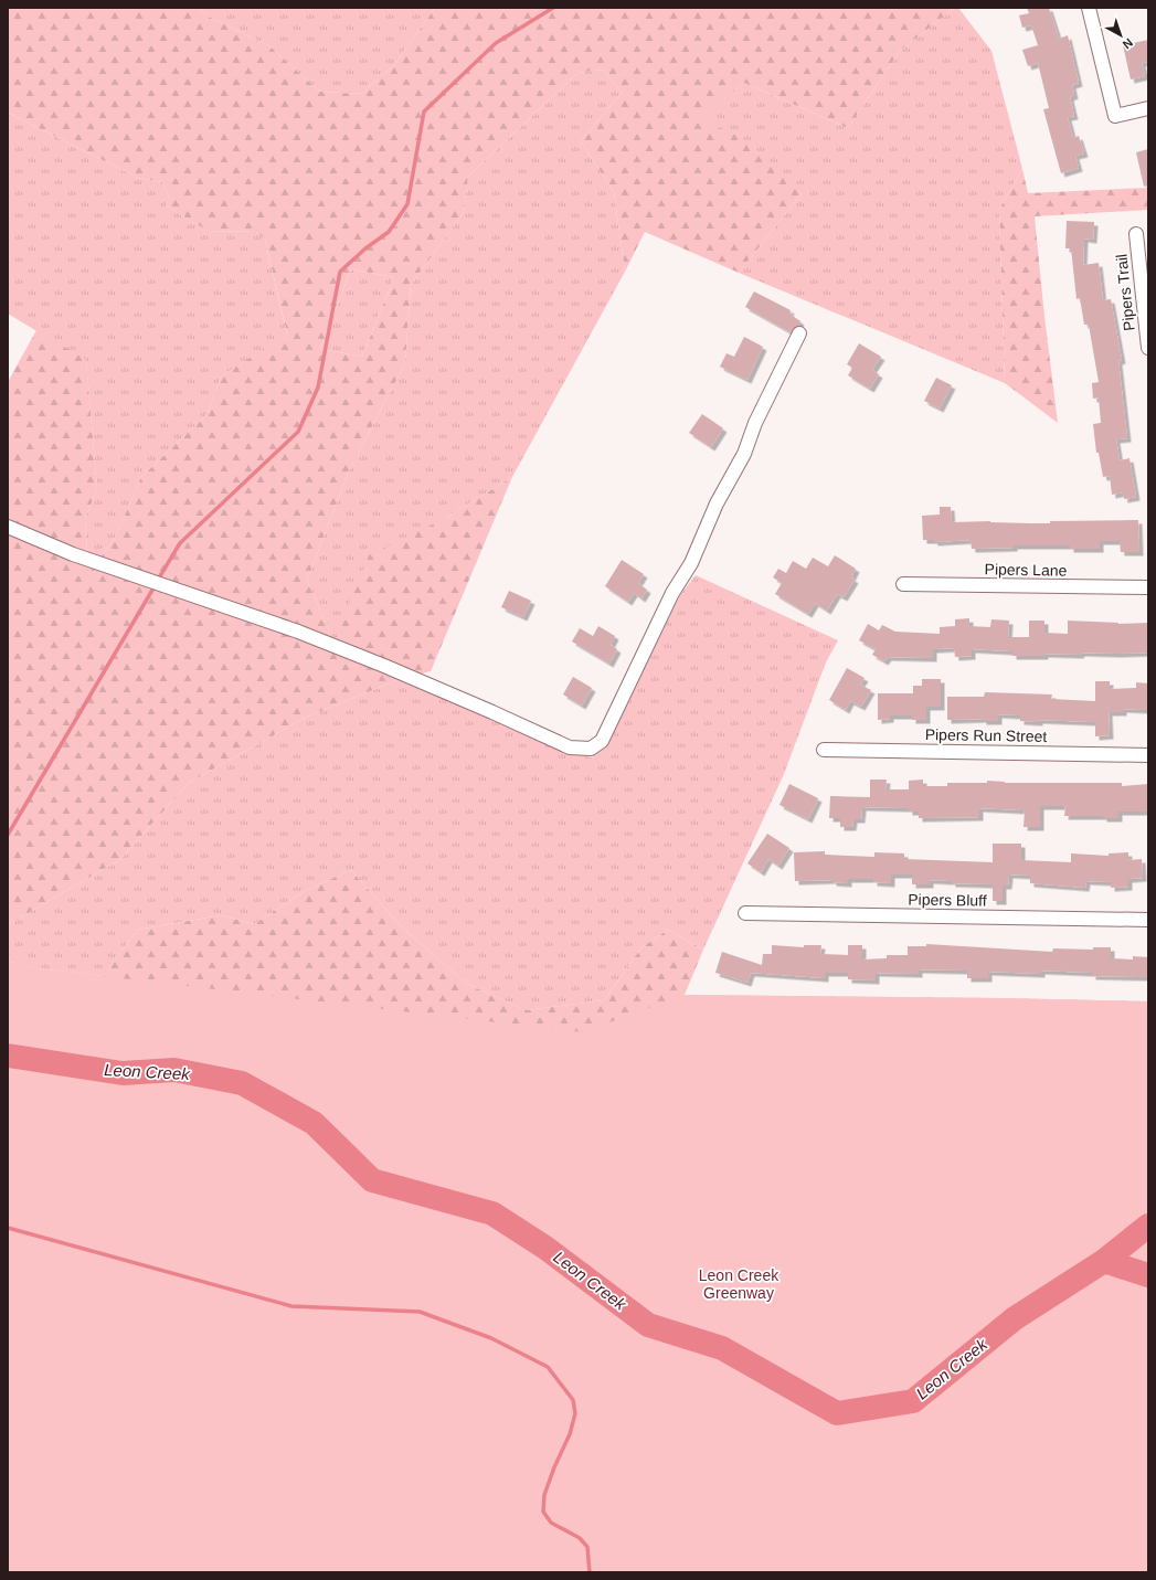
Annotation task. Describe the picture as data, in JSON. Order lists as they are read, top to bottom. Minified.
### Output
{"streets":{"street":["Pipers Trail","Pipers Lane","Pipers Run Street","Pipers Bluff"]},"water":["Leon Creek"],"parks":["Leon Creek Greenway"],"north":"bottom right"}
